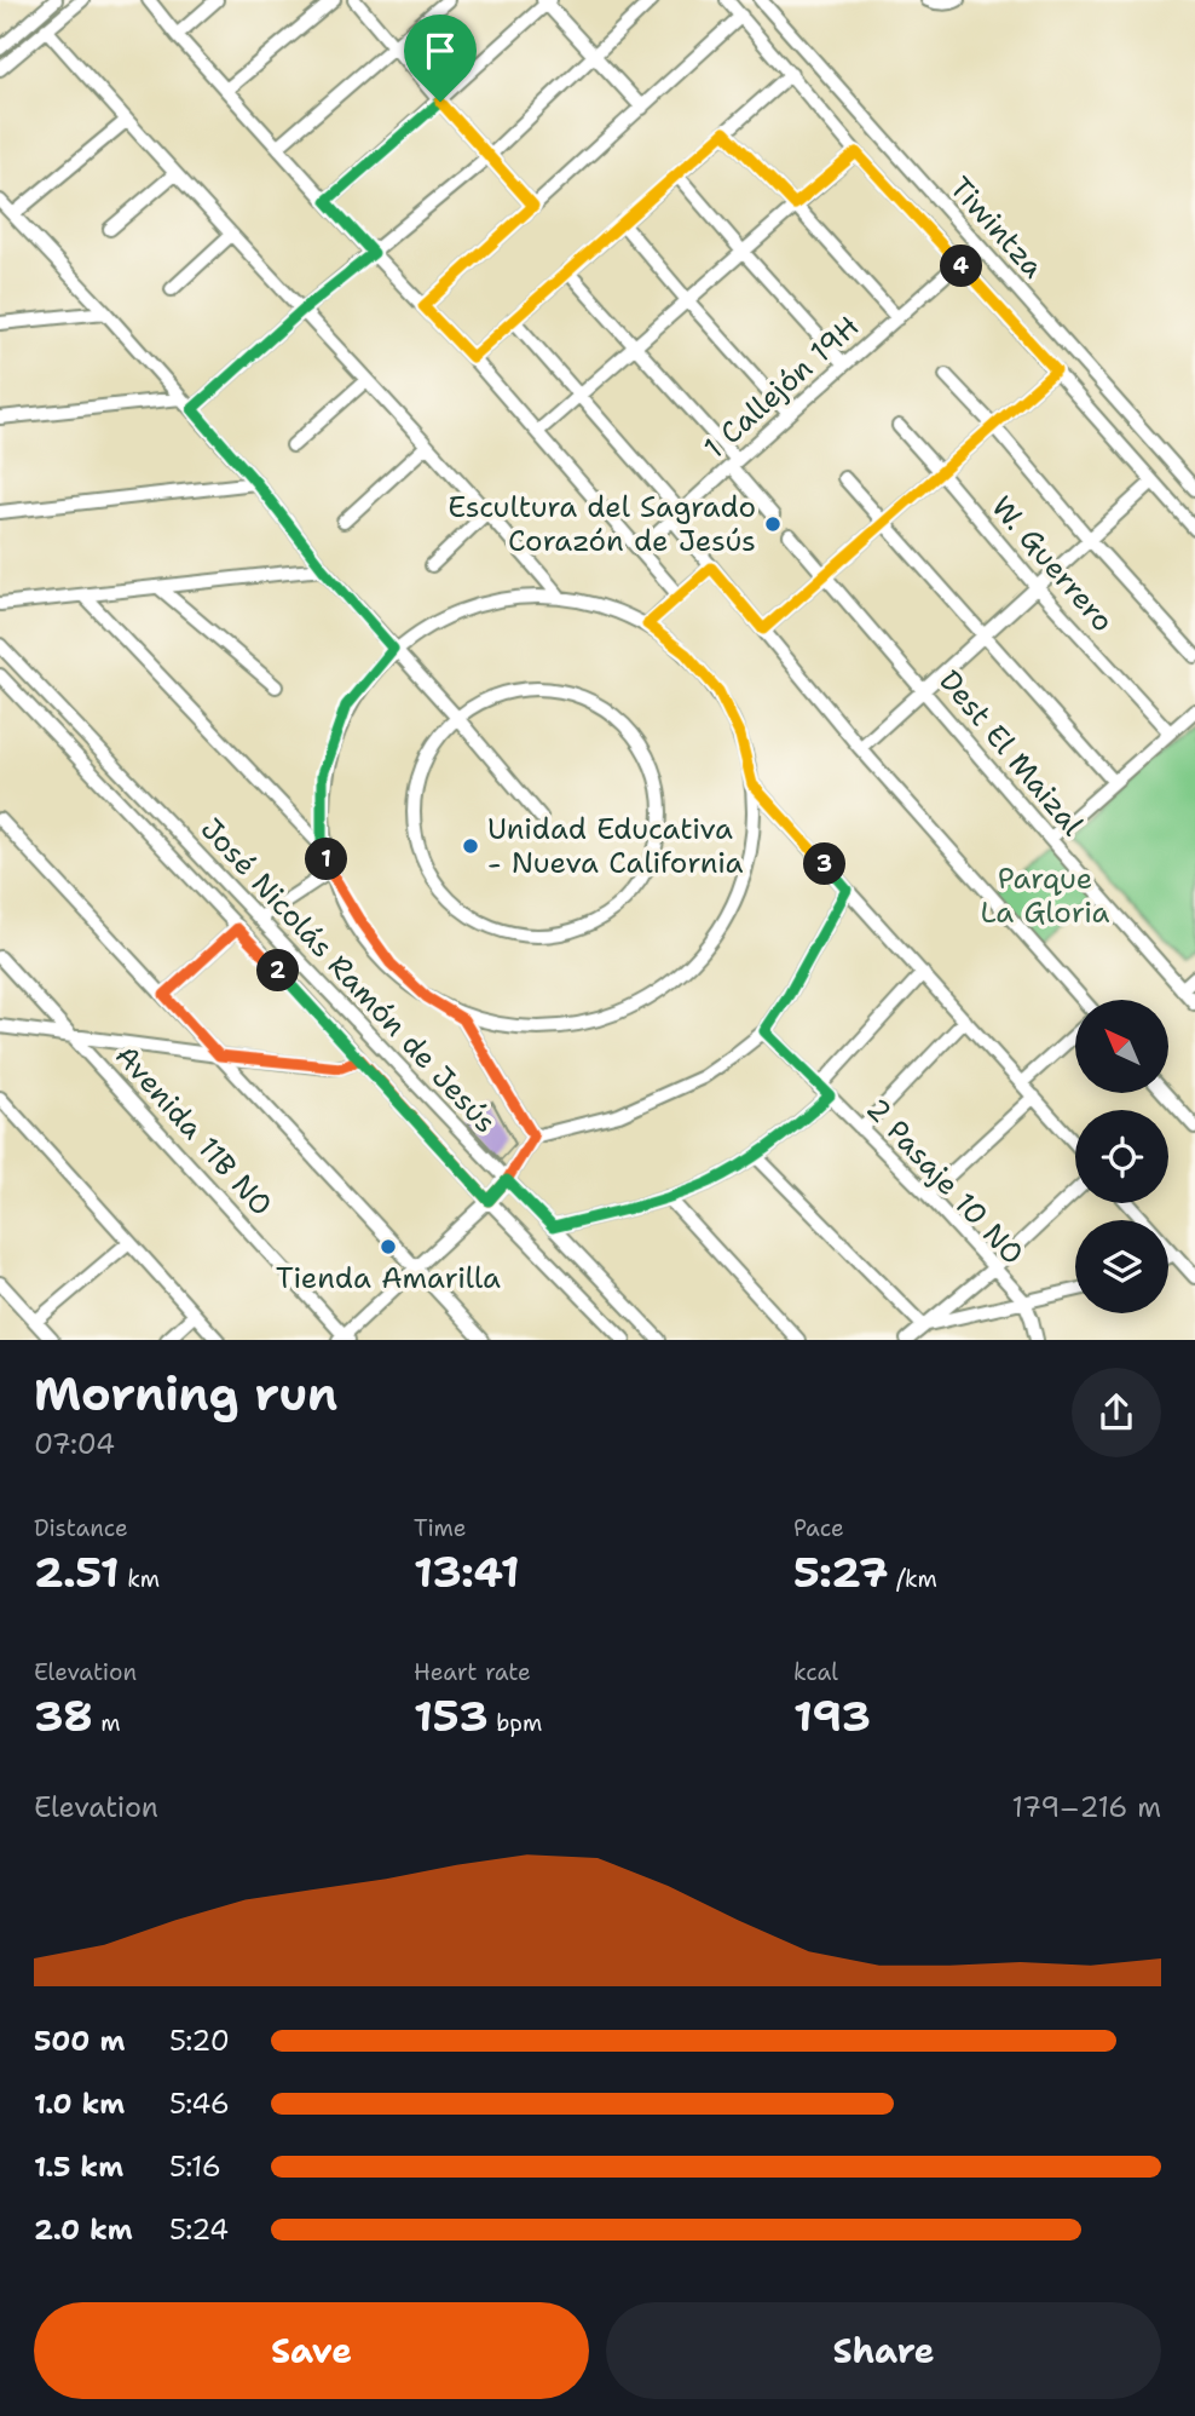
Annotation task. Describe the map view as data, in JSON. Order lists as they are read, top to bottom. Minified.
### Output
{"streets":{"street":["Tiwintza","1 Callejón 19H","W. Guerrero","Dest El Maizal","José Nicolás Ramón de Jesús","Avenida 11B NO","2 Pasaje 10 NO"]},"crossings":[["Tiwintza","1 Callejón 19H"]],"parks":["Parque La Gloria"],"places":["Escultura del Sagrado Corazón de Jesús","Unidad Educativa - Nueva California","Tienda Amarilla"],"north":"top left","page":{"pins":["4","1","3","2"],"heading":["Morning run","07:04"],"stats":[["Distance","2.51 km"],["Time","13:41"],["Pace","5:27 /km"],["Elevation","38 m"],["Heart rate","153 bpm"],["kcal","193"]],"chart":["Elevation","179–216 m"],"list":[{"name":"500 m","note":"5:20"},{"name":"1.0 km","note":"5:46"},{"name":"1.5 km","note":"5:16"},{"name":"2.0 km","note":"5:24"}],"buttons":["Save","Share"]}}
